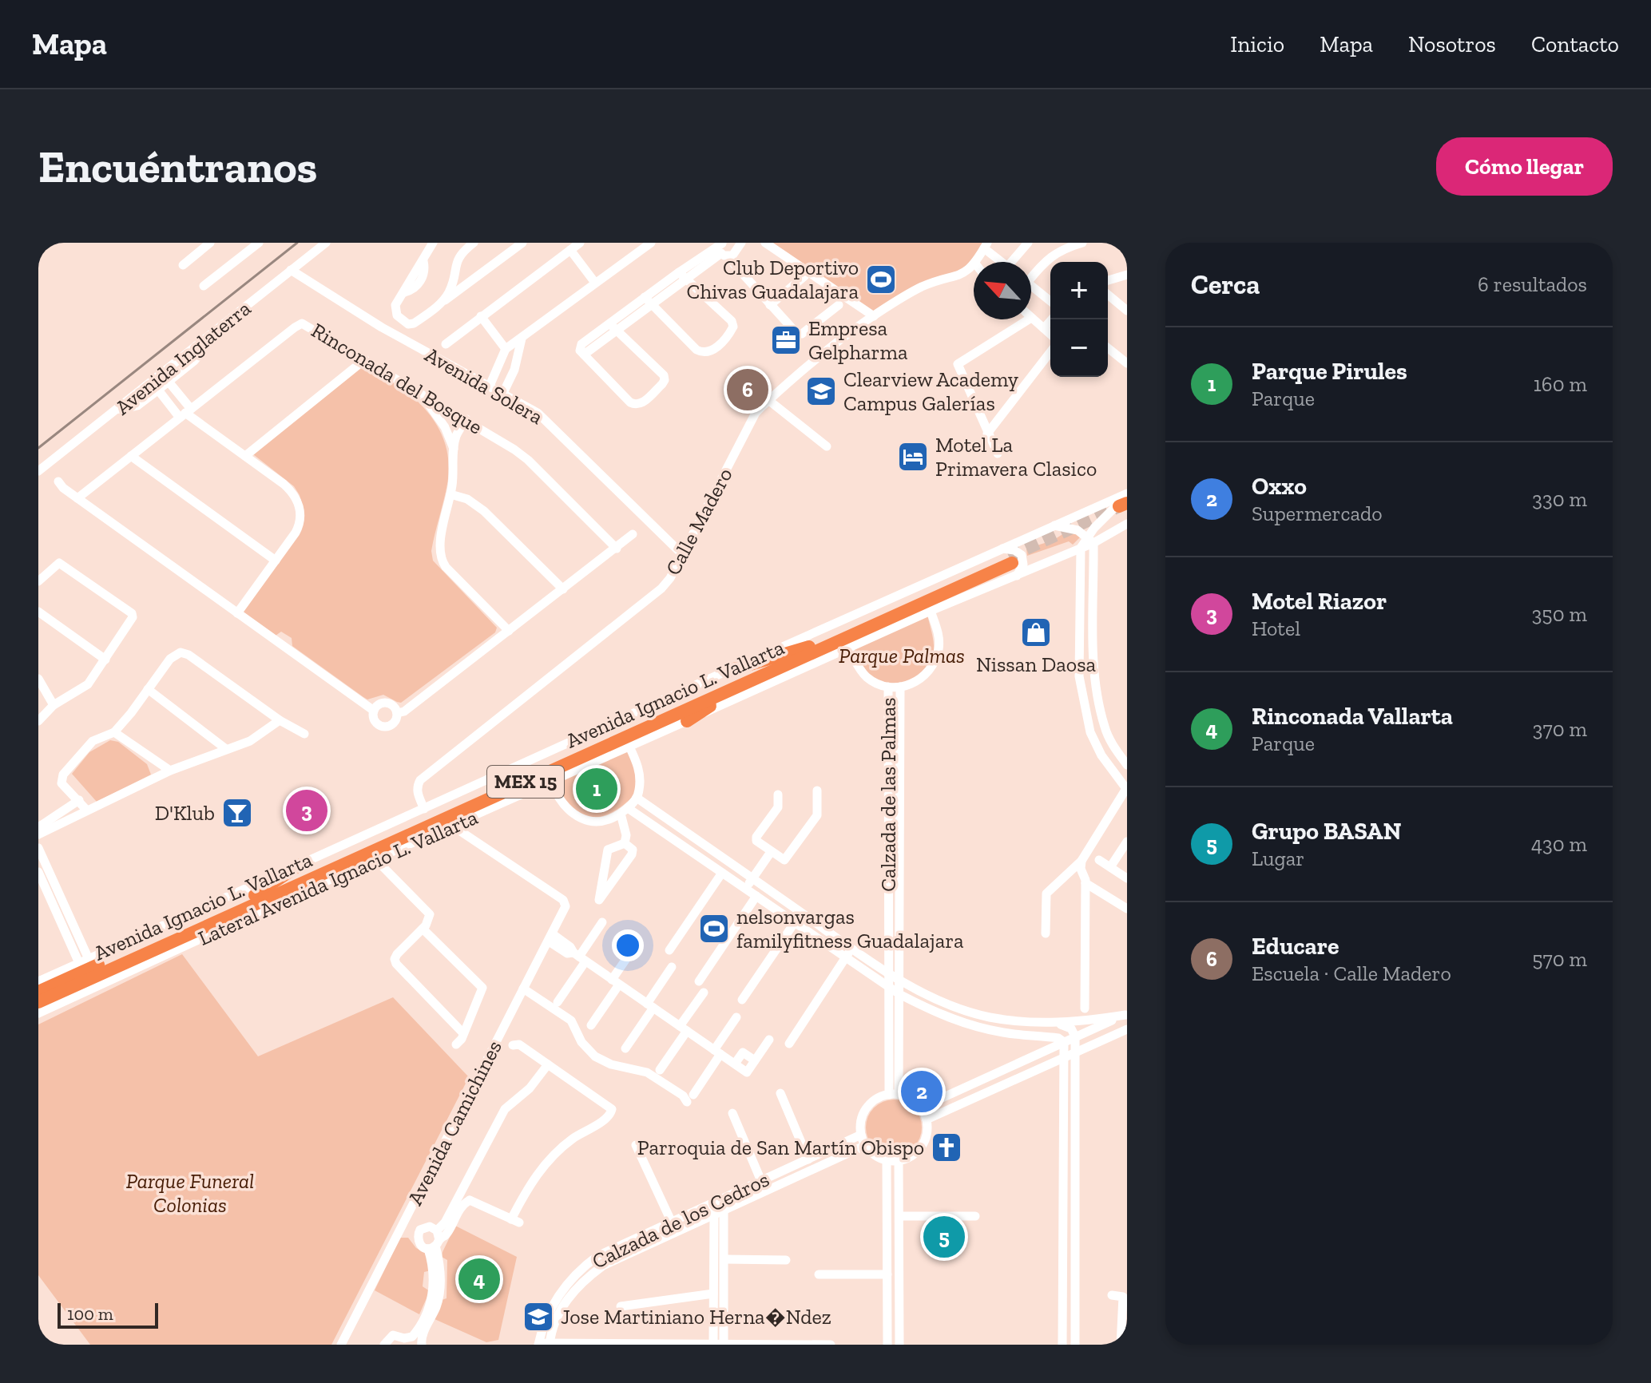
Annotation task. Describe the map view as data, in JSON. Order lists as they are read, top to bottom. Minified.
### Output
{"streets":{"highway":["Avenida Ignacio L. Vallarta","MEX 15"],"street":["Avenida Inglaterra","Rinconada del Bosque","Avenida Solera","Calle Madero","Calzada de las Palmas","Lateral Avenida Ignacio L. Vallarta","Avenida Camichines","Calzada de los Cedros"]},"crossings":[["Avenida Inglaterra","Avenida Solera"],["Avenida Solera","Calle Madero"],["Calle Madero","Lateral Avenida Ignacio L. Vallarta"],["Avenida Ignacio L. Vallarta","Lateral Avenida Ignacio L. Vallarta"],["Calzada de las Palmas","Lateral Avenida Ignacio L. Vallarta"],["Calzada de las Palmas","Calzada de los Cedros"],["Lateral Avenida Ignacio L. Vallarta","Avenida Camichines"]],"parks":["Parque Palmas","Parque Funeral Colonias"],"places":{"sports":["Club Deportivo Chivas Guadalajara","nelsonvargas familyfitness Guadalajara"],"office":["Empresa Gelpharma"],"school or university":["Clearview Academy Campus Galerías","Jose Martiniano Herna�Ndez"],"hotel":["Motel La Primavera Clasico"],"shop":["Nissan Daosa"],"bar":["D'Klub"],"church":["Parroquia de San Martín Obispo"]},"scale_bar":"100 m","north":"top left","page":{"header":"Mapa","nav":["Inicio","Mapa","Nosotros","Contacto"],"buttons":"Cómo llegar","title":"Encuéntranos","heading":["Cerca","6 resultados"],"map_buttons":["+","−"],"list":[{"mark":"1","name":"Parque Pirules","note":"Parque","value":"160 m"},{"mark":"2","name":"Oxxo","note":"Supermercado","value":"330 m"},{"mark":"3","name":"Motel Riazor","note":"Hotel","value":"350 m"},{"mark":"4","name":"Rinconada Vallarta","note":"Parque","value":"370 m"},{"mark":"5","name":"Grupo BASAN","note":"Lugar","value":"430 m"},{"mark":"6","name":"Educare","note":"Escuela · Calle Madero","value":"570 m"}],"pins":["6","1","3","2","5","4"],"scale":"100 m"}}
